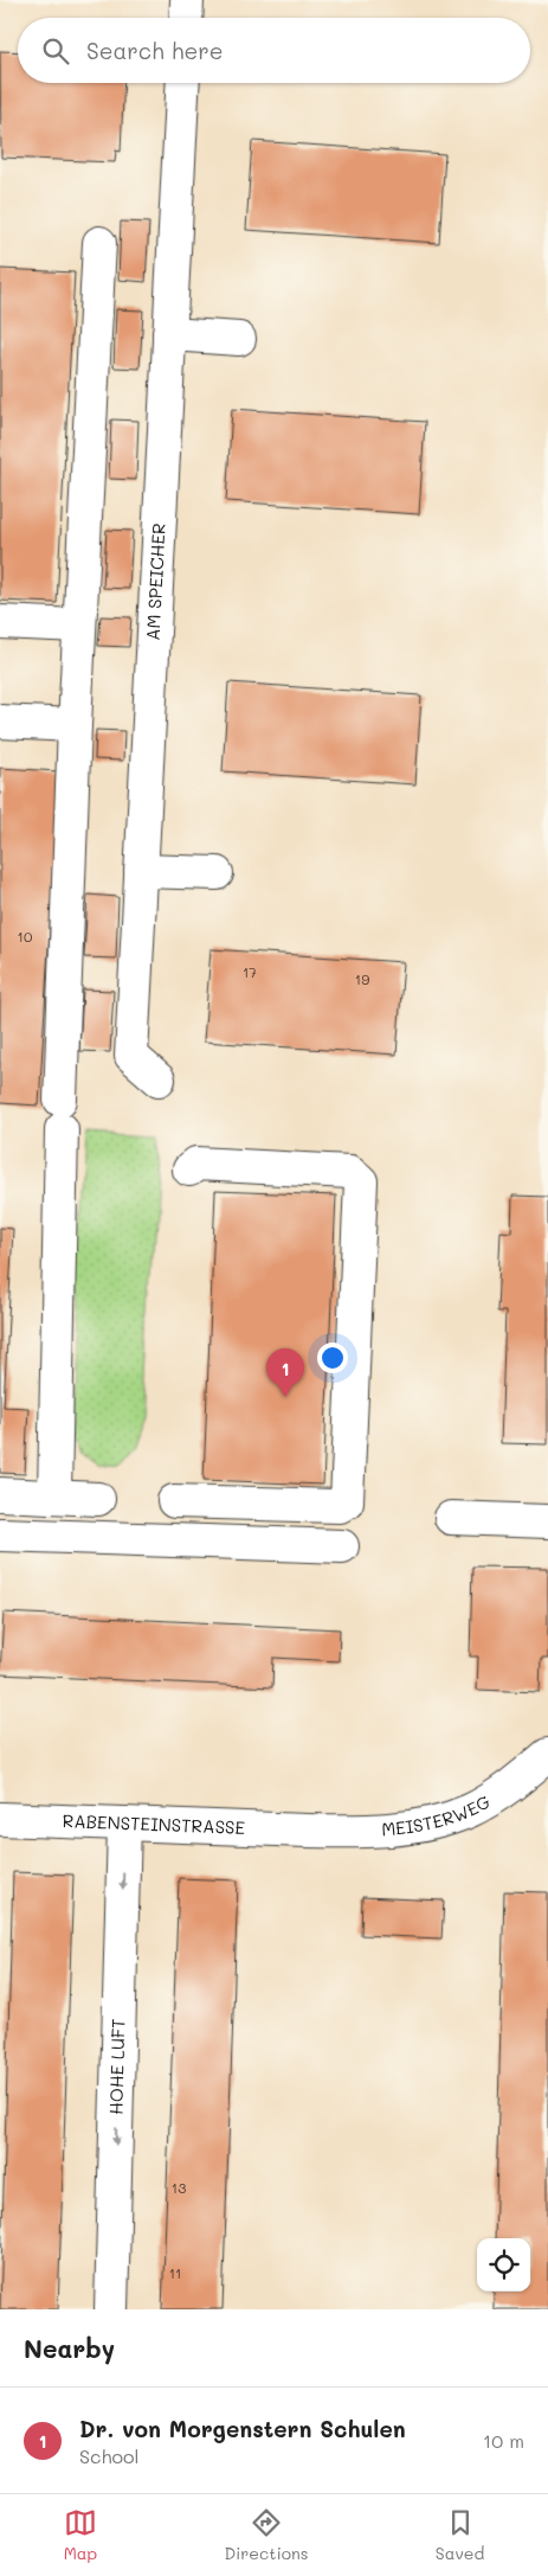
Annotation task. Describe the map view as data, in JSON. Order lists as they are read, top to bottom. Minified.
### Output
{"streets":{"street":["AM SPEICHER","MEISTERWEG","RABENSTEINSTRASSE","HOHE LUFT"]},"crossings":[["MEISTERWEG","RABENSTEINSTRASSE"],["RABENSTEINSTRASSE","HOHE LUFT"]],"one_way":["HOHE LUFT"],"house_numbers":["10","17","19","13","11"],"page":{"search":"Search here","pins":"1","heading":"Nearby","list":[{"mark":"1","name":"Dr. von Morgenstern Schulen","note":"School","value":"10 m"}],"nav":["Map","Directions","Saved"]}}
